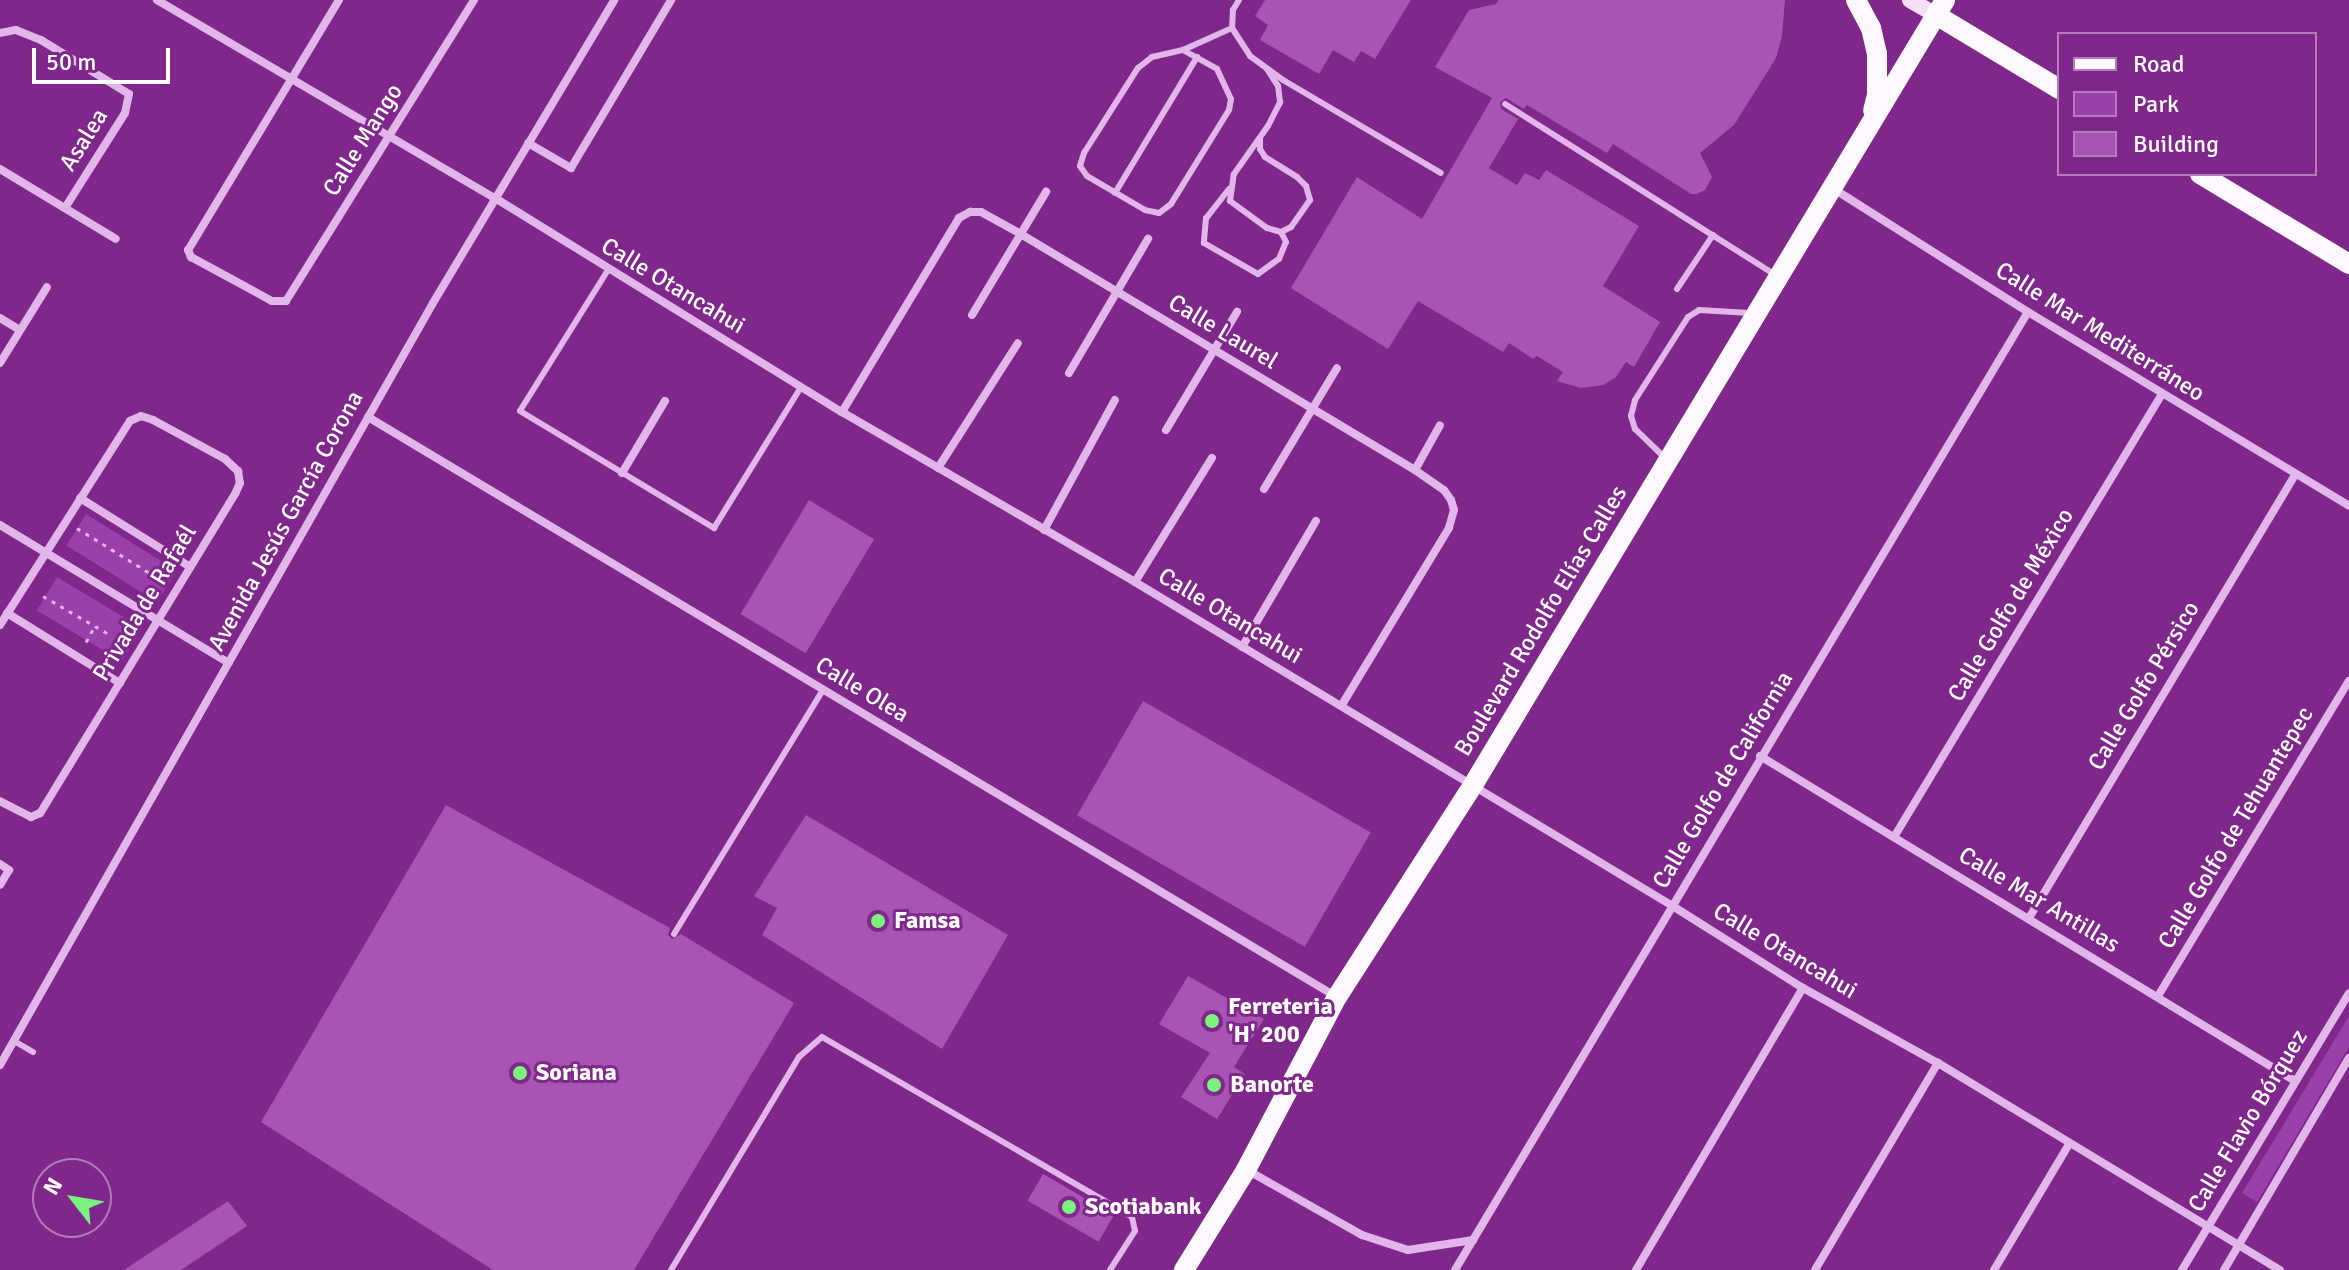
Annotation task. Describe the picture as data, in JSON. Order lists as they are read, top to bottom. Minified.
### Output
{"streets":{"main road":["Boulevard Rodolfo Elías Calles"],"street":["Asalea","Calle Mango","Calle Otancahui","Calle Laurel","Calle Mar Mediterráneo","Avenida Jesús García Corona","Privada de Rafaél","Calle Golfo de México","Calle Golfo Pérsico","Calle Olea","Calle Golfo de California","Calle Golfo de Tehuantepec","Calle Mar Antillas","Calle Flavio Bórquez"]},"crossings":[["Calle Mango","Calle Otancahui"],["Calle Otancahui","Calle Laurel"],["Calle Otancahui","Avenida Jesús García Corona"],["Calle Otancahui","Boulevard Rodolfo Elías Calles"],["Calle Otancahui","Calle Golfo de California"],["Calle Otancahui","Calle Flavio Bórquez"],["Calle Mar Mediterráneo","Calle Golfo de México"],["Calle Mar Mediterráneo","Boulevard Rodolfo Elías Calles"],["Calle Mar Mediterráneo","Calle Golfo Pérsico"],["Calle Mar Mediterráneo","Calle Golfo de California"],["Avenida Jesús García Corona","Calle Olea"],["Calle Golfo de México","Calle Mar Antillas"],["Boulevard Rodolfo Elías Calles","Calle Olea"],["Calle Golfo Pérsico","Calle Mar Antillas"],["Calle Golfo de California","Calle Mar Antillas"],["Calle Golfo de Tehuantepec","Calle Mar Antillas"],["Calle Mar Antillas","Calle Flavio Bórquez"]],"places":["Famsa","Ferreteria 'H' 200","Soriana","Banorte","Scotiabank"],"legend":["Road","Park","Building"],"scale_bar":"50 m","north":"top left"}
